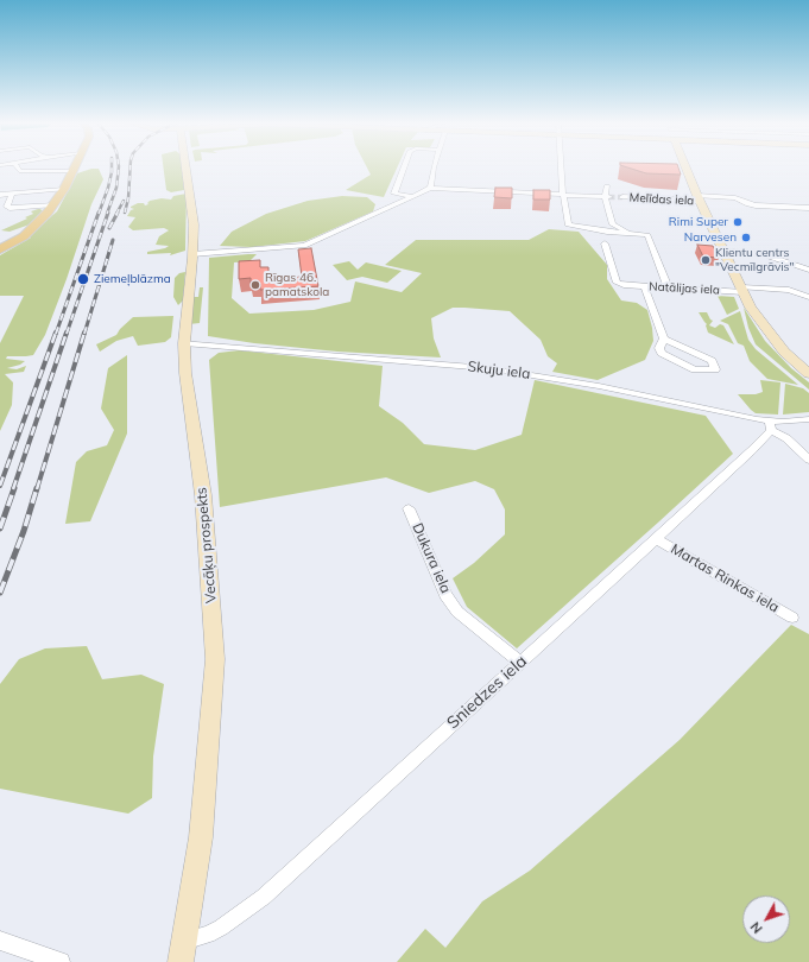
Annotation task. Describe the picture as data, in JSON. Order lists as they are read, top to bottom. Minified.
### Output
{"streets":{"main road":["Vecāķu prospekts"],"street":["Melīdas iela","Natālijas iela","Skuju iela","Dukura iela","Martas Rinkas iela","Sniedzes iela"]},"crossings":[["Skuju iela","Vecāķu prospekts"],["Skuju iela","Sniedzes iela"],["Vecāķu prospekts","Sniedzes iela"],["Dukura iela","Sniedzes iela"],["Martas Rinkas iela","Sniedzes iela"]],"places":["Rimi Super","Narvesen","Klientu centrs \"Vecmīlgrāvis\"","Ziemeļblāzma","Rīgas 46. pamatskola"],"north":"bottom left"}
